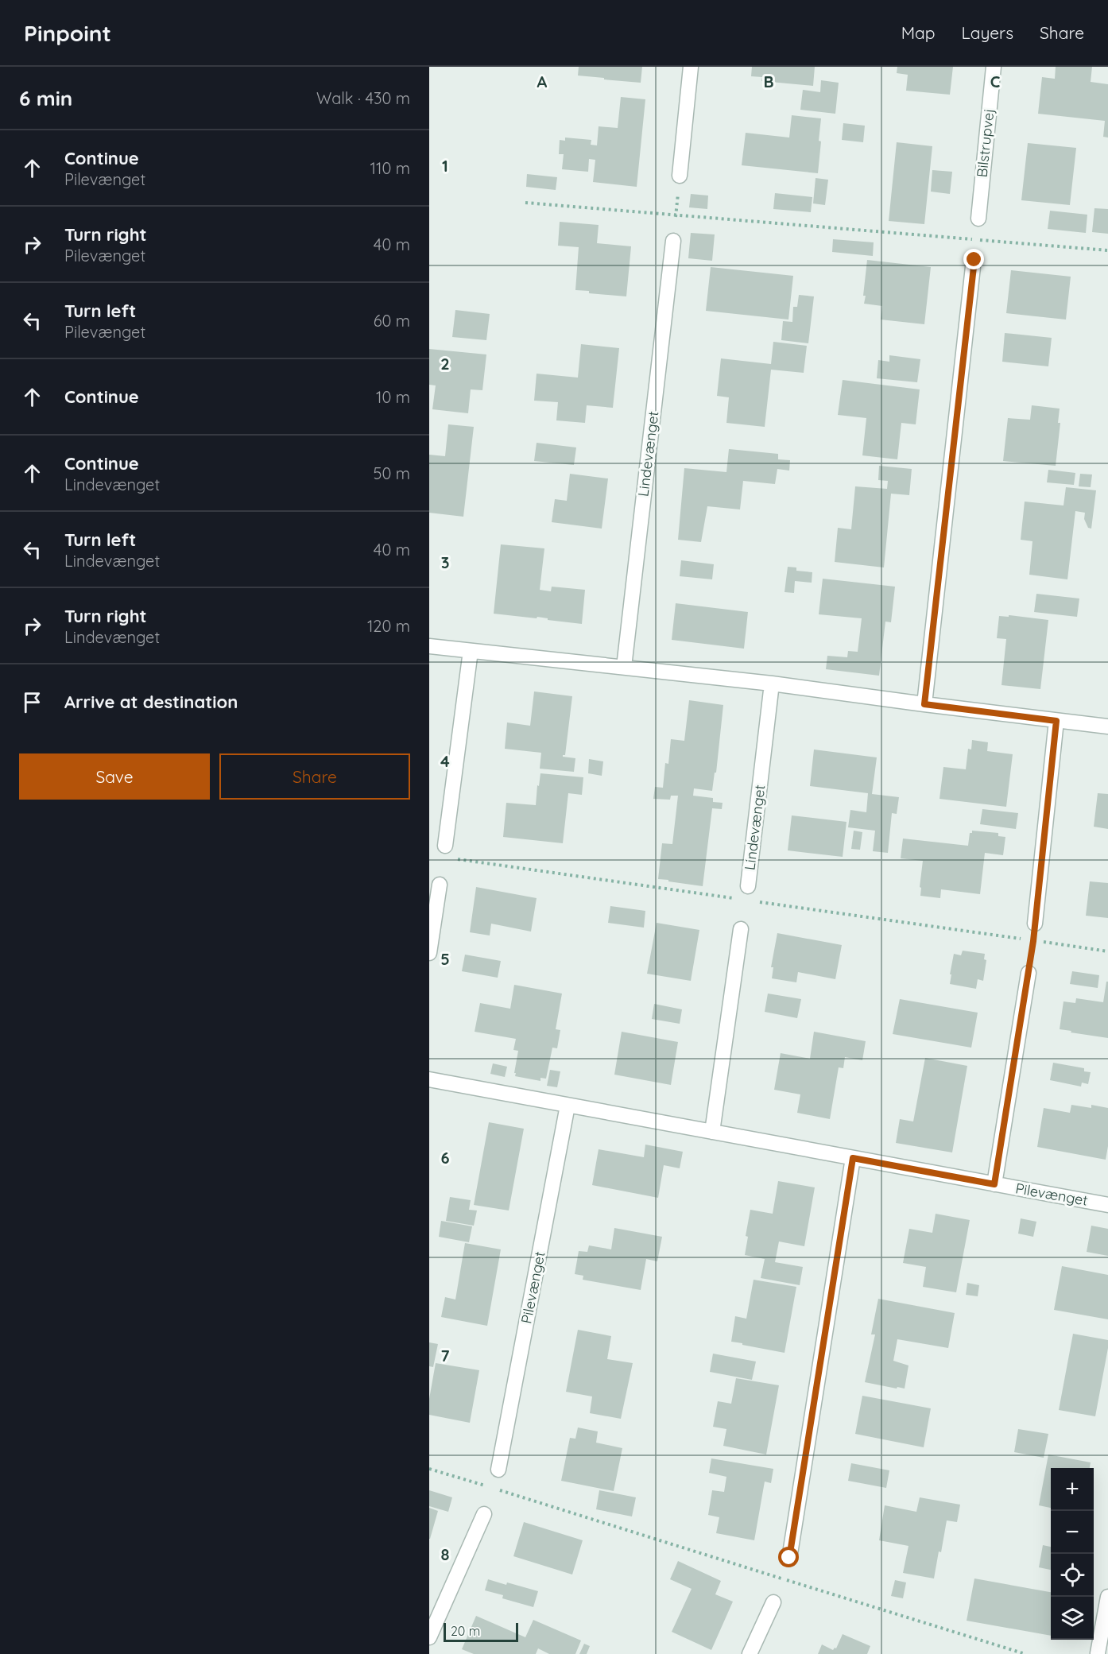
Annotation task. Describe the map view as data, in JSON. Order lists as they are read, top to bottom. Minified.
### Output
{"streets":{"street":["Bilstrupvej","Lindevænget","Pilevænget"]},"scale_bar":"20 m","page":{"header":"Pinpoint","nav":["Map","Layers","Share"],"heading":["6 min","Walk · 430 m"],"list":[["Continue","Pilevænget","110 m"],["Turn right","Pilevænget","40 m"],["Turn left","Pilevænget","60 m"],["Continue","10 m"],["Continue","Lindevænget","50 m"],["Turn left","Lindevænget","40 m"],["Turn right","Lindevænget","120 m"],"Arrive at destination"],"buttons":["Save","Share"],"map_buttons":["+","−"],"scale":"20 m"},"grid":{"columns":["A","B","C"],"rows":["1","2","3","4","5","6","7","8"]}}
